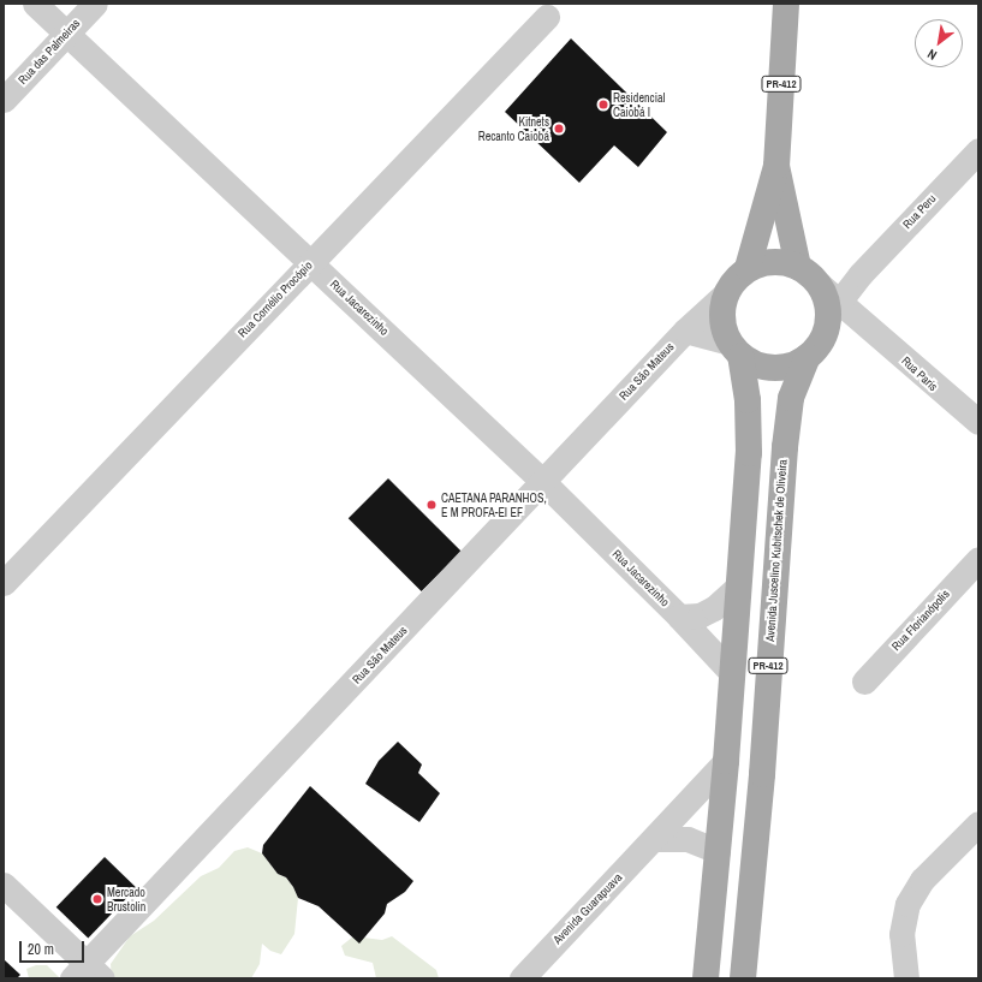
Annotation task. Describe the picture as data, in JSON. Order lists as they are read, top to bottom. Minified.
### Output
{"streets":{"main road":["PR-412","Avenida Juscelino Kubitschek de Oliveira"],"street":["Rua das Palmeiras","Rua Peru","Rua Cornélio Procópio","Rua Jacarezinho","Rua São Mateus","Rua Paris","Rua Florianópolis","Avenida Guarapuava"]},"crossings":[["Rua das Palmeiras","Rua Jacarezinho"],["PR-412","Rua Peru"],["PR-412","Rua Jacarezinho"],["PR-412","Rua São Mateus"],["PR-412","Rua Paris"],["PR-412","Avenida Juscelino Kubitschek de Oliveira"],["PR-412","Avenida Guarapuava"],["Rua Peru","Rua São Mateus"],["Rua Peru","Rua Paris"],["Rua Peru","Avenida Juscelino Kubitschek de Oliveira"],["Rua Cornélio Procópio","Rua Jacarezinho"],["Rua Jacarezinho","Rua São Mateus"],["Rua São Mateus","Rua Paris"],["Rua São Mateus","Avenida Juscelino Kubitschek de Oliveira"],["Rua Paris","Avenida Juscelino Kubitschek de Oliveira"]],"places":["Residencial Caiobá I","Kitnets Recanto Caiobá","CAETANA PARANHOS, E M PROFA-EI EF","Mercado Brustolin"],"scale_bar":"20 m","north":"bottom left"}
